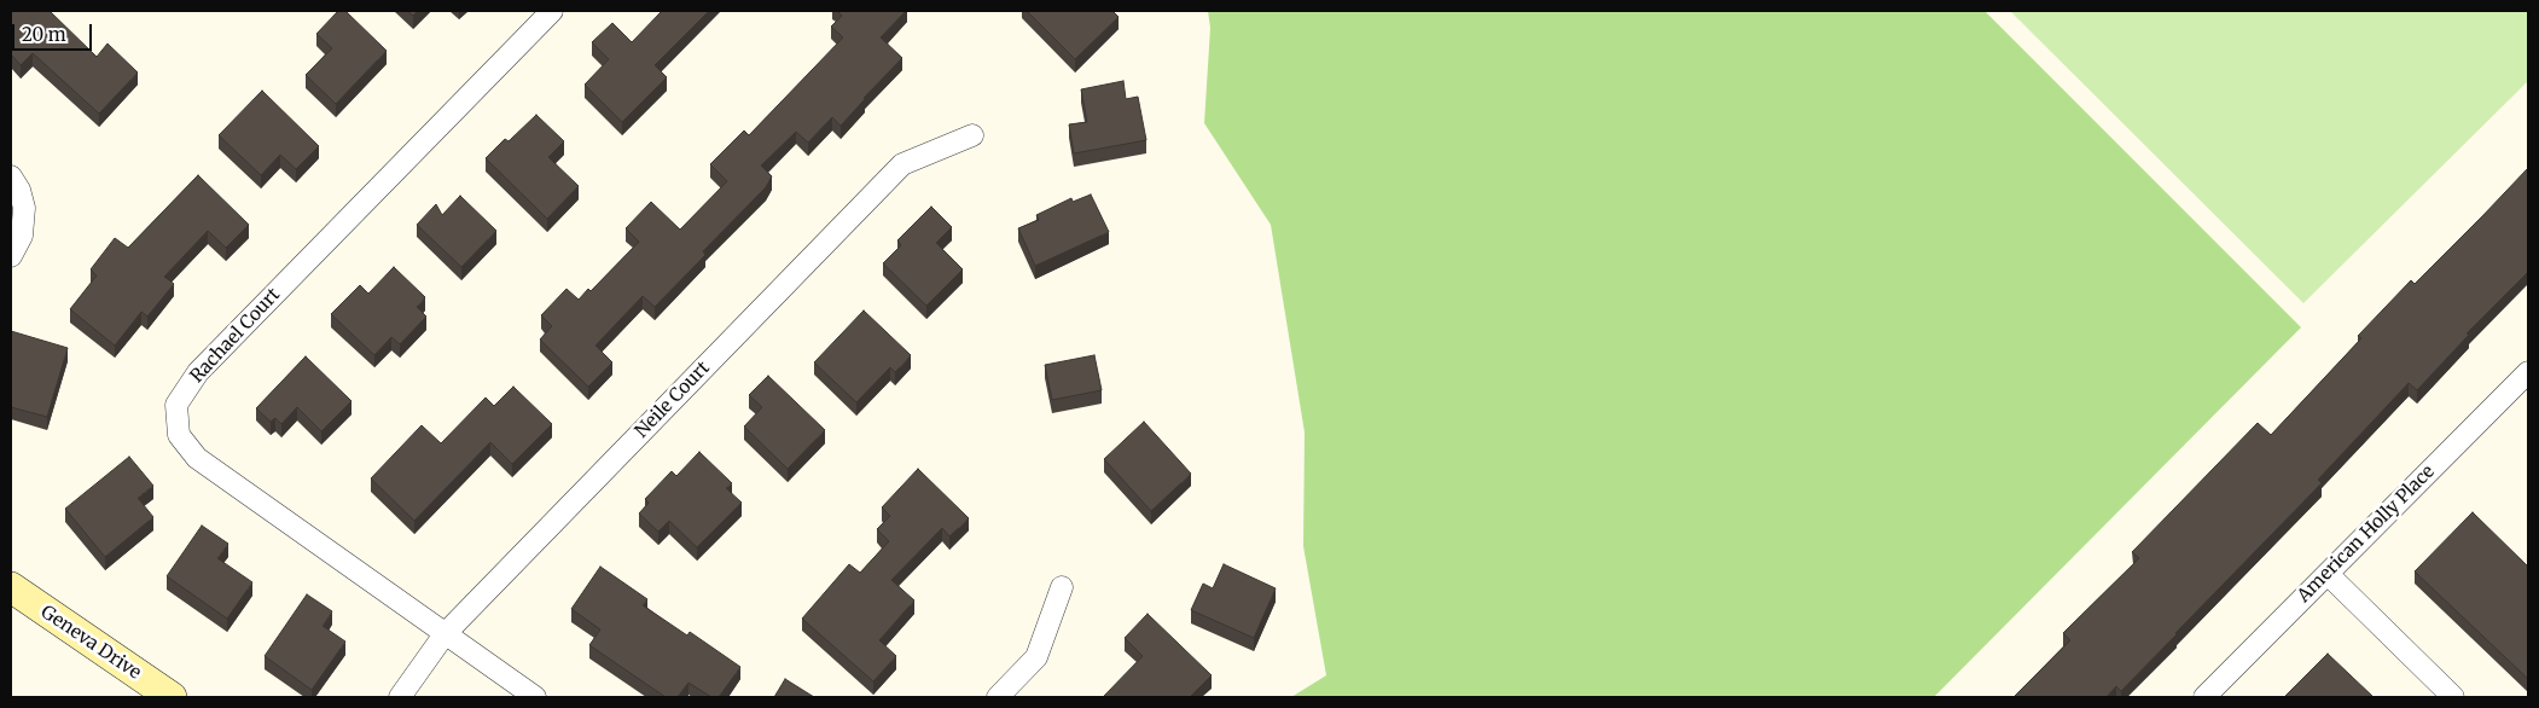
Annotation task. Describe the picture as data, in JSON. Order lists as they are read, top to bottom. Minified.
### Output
{"streets":{"main road":["Geneva Drive"],"street":["Rachael Court","Neile Court","American Holly Place"]},"crossings":[["Rachael Court","Neile Court"]],"scale_bar":"20 m"}
